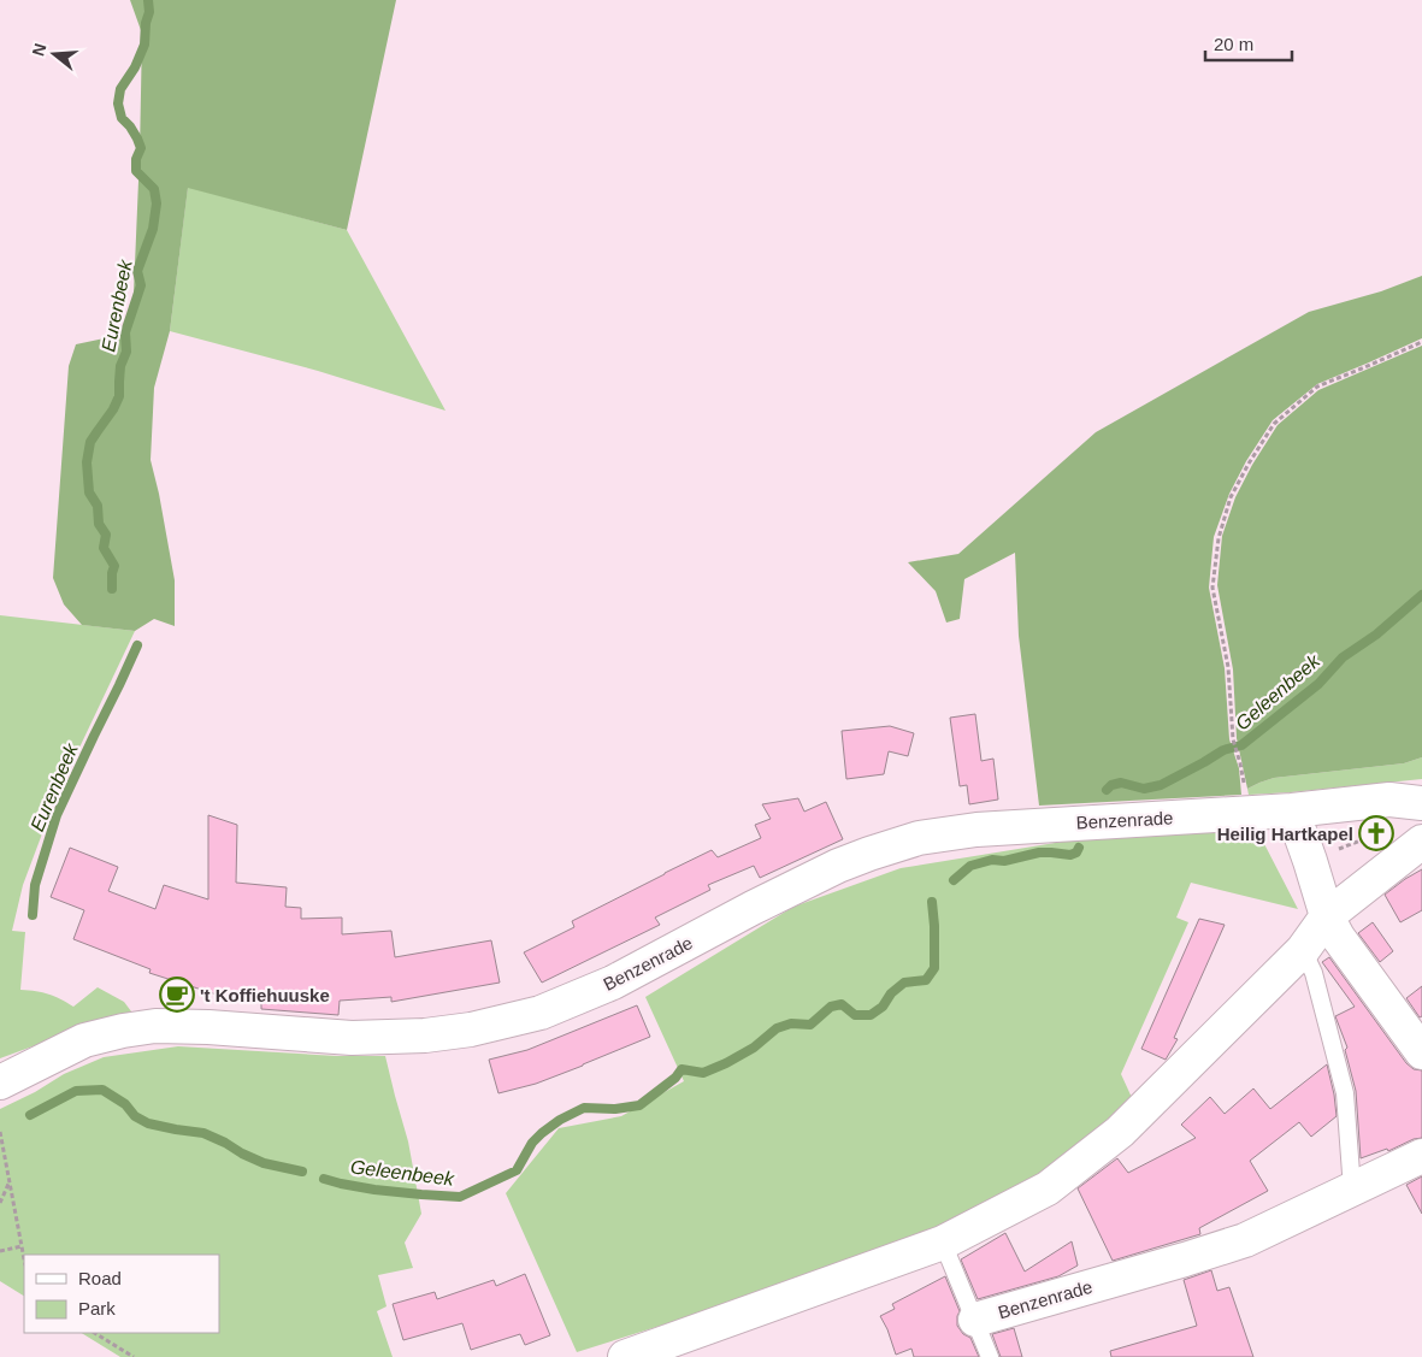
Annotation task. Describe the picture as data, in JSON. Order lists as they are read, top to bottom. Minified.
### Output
{"streets":{"street":["Benzenrade"]},"water":["Eurenbeek","Geleenbeek"],"places":{"church":["Heilig Hartkapel"],"cafe":["'t Koffiehuuske"]},"legend":["Road","Park"],"scale_bar":"20 m","north":"left"}
